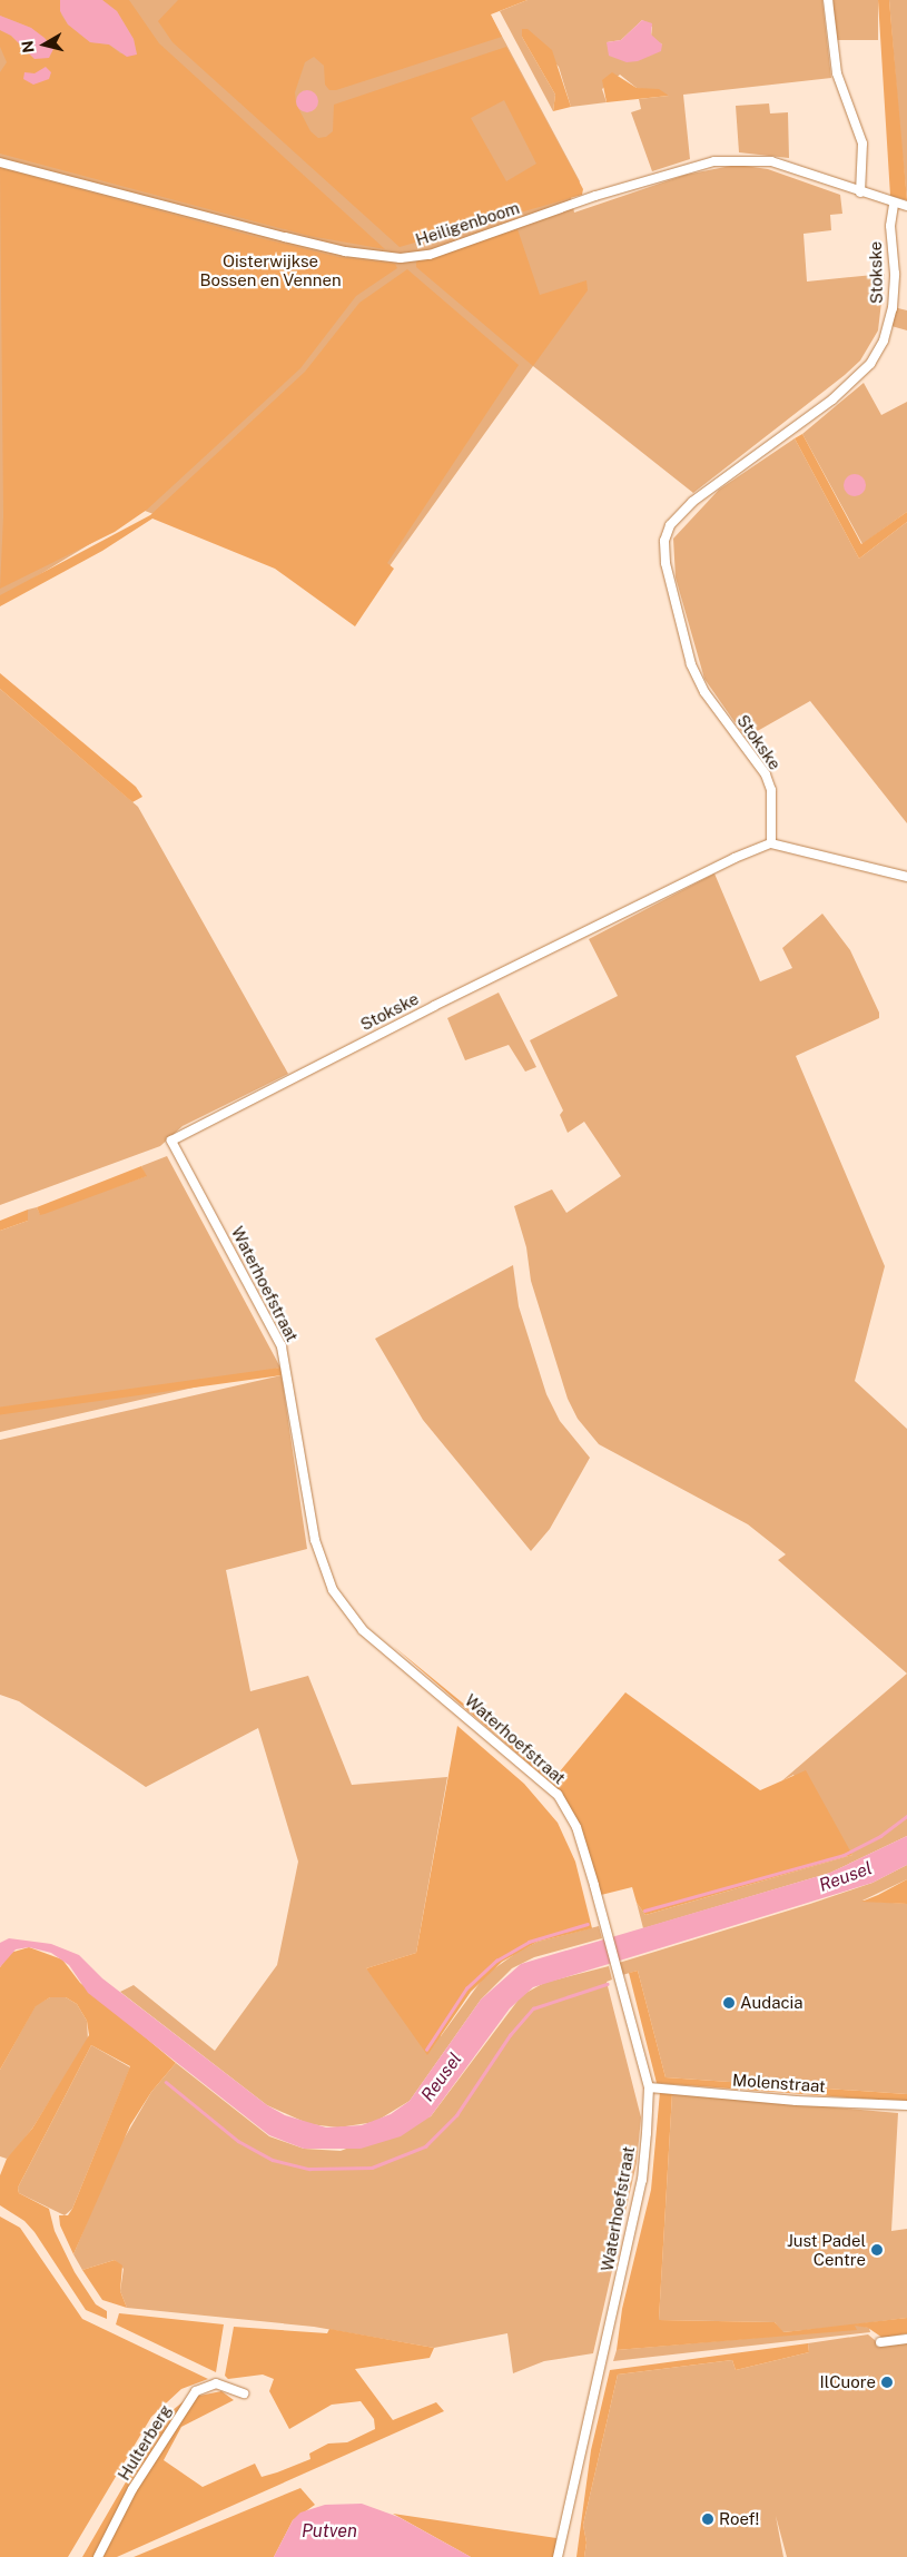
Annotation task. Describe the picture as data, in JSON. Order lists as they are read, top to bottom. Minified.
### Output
{"streets":{"street":["Heiligenboom","Stokske","Waterhoefstraat","Molenstraat","Hulterberg"]},"crossings":[["Heiligenboom","Stokske"],["Stokske","Waterhoefstraat"],["Waterhoefstraat","Molenstraat"]],"water":["Reusel","Putven"],"parks":["Oisterwijkse Bossen en Vennen"],"places":["Audacia","Just Padel Centre","IlCuore","Roef!"],"north":"left"}
